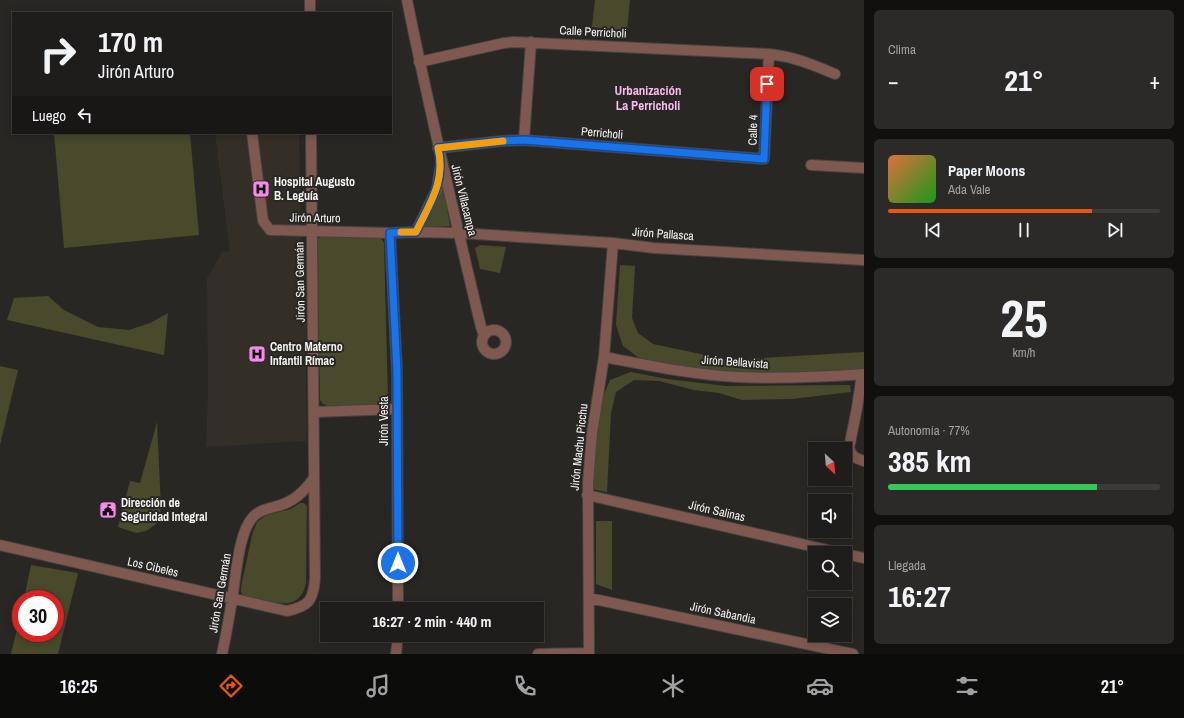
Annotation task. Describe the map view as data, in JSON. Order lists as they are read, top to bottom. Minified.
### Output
{"streets":{"street":["Calle Perricholi","Calle 4","Perricholi","Jirón Villacampa","Jirón Arturo","Jirón Pallasca","Jirón San Germán","Jirón Bellavista","Jirón Vesta","Jirón Machu Picchu","Jirón Salinas","Los Cibeles","Jirón Sabandia"]},"crossings":[["Calle Perricholi","Calle 4"],["Calle Perricholi","Jirón Villacampa"],["Calle 4","Perricholi"],["Perricholi","Jirón Villacampa"],["Jirón Villacampa","Jirón Arturo"],["Jirón Villacampa","Jirón Pallasca"],["Jirón Arturo","Jirón Pallasca"],["Jirón Arturo","Jirón San Germán"],["Jirón Arturo","Jirón Vesta"],["Jirón Pallasca","Jirón Machu Picchu"],["Jirón San Germán","Los Cibeles"],["Jirón Bellavista","Jirón Machu Picchu"],["Jirón Machu Picchu","Jirón Salinas"],["Jirón Machu Picchu","Jirón Sabandia"]],"districts":["Urbanización La Perricholi"],"places":{"hospital":["Hospital Augusto B. Leguía","Centro Materno Infantil Rímac"],"public building":["Dirección de Seguridad Integral"]},"north":"bottom right","page":{"tile":["Clima",["25","km/h"],["Autonomía · 77%","385 km"],["Llegada","16:27"]],"turn":["170 m","Jirón Arturo"],"heat":["−","21°","+"],"then":"Luego","song":["Paper Moons","Ada Vale"],"limit":"30","trip":"16:27 · 2 min · 440 m","tabs":["16:25","21°"]}}
